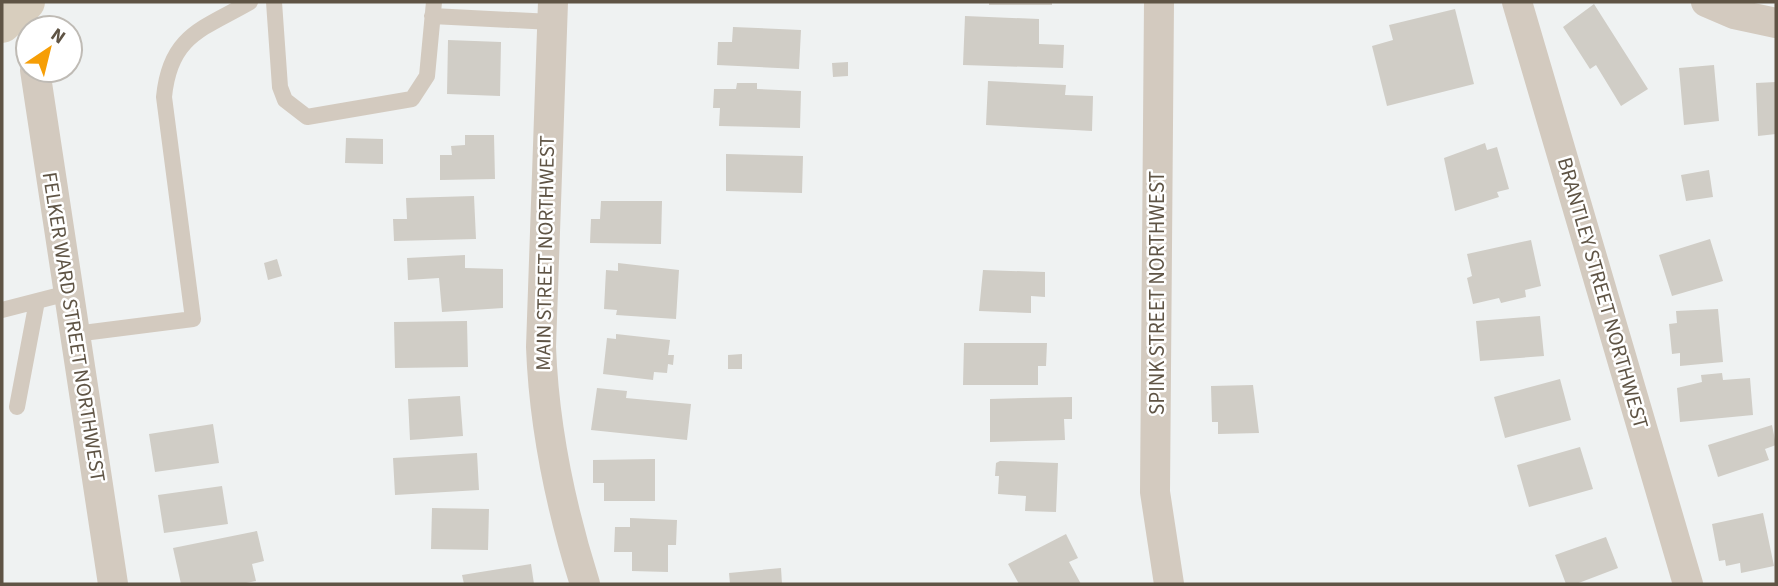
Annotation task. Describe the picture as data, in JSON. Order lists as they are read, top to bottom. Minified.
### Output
{"streets":{"street":["MAIN STREET NORTHWEST","SPINK STREET NORTHWEST","BRANTLEY STREET NORTHWEST","FELKER WARD STREET NORTHWEST"]},"north":"top right"}
